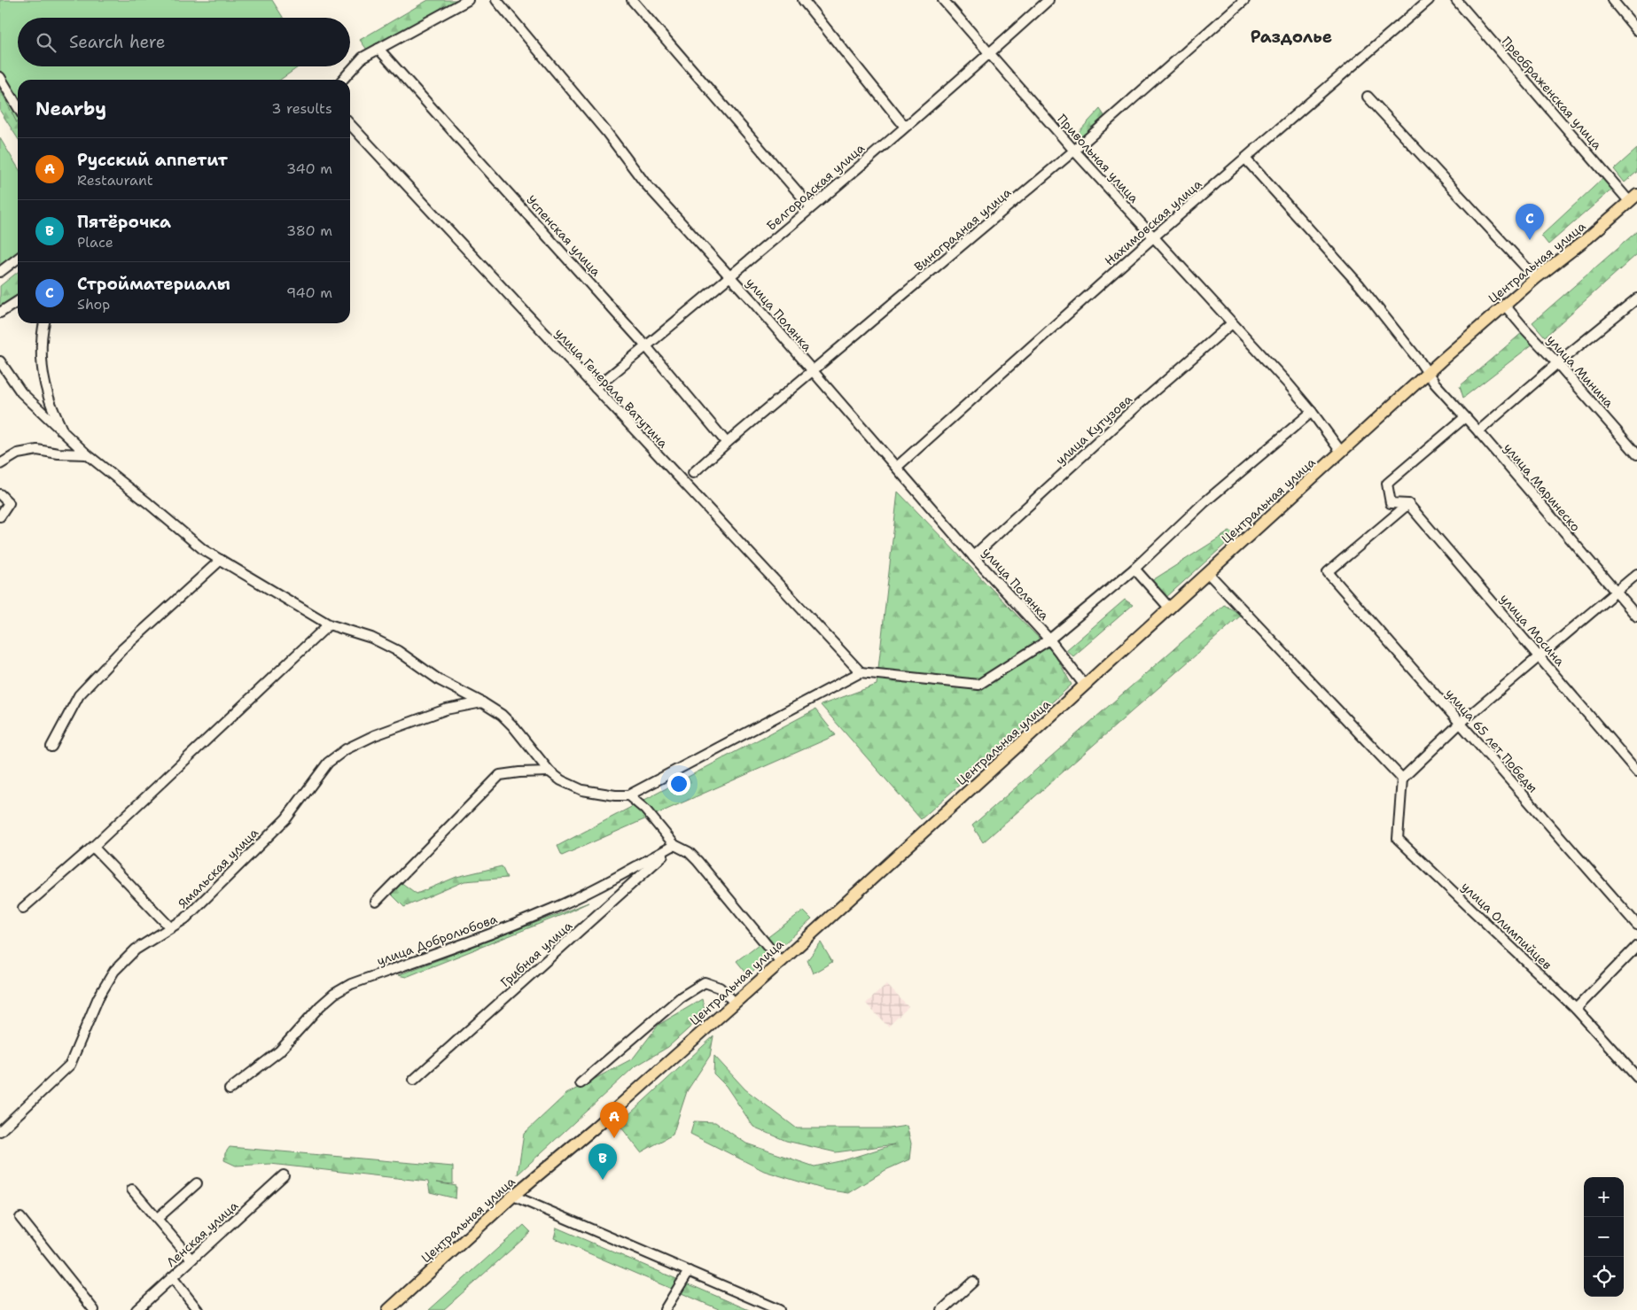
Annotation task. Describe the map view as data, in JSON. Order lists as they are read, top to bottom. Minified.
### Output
{"streets":{"main road":["Центральная улица"],"street":["Преображенская улица","Привольная улица","Белгородская улица","Нахимовская улица","Виноградная улица","Успенская улица","улица Полянка","улица Минина","улица Генерала Ватутина","улица Кутузова","улица Маринеско","улица Мосина","улица 65 лет Победы","Ямальская улица","улица Олимпийцев","улица Добролюбова","Грибная улица","Ленская улица"]},"crossings":[["Преображенская улица","Центральная улица"],["Привольная улица","Белгородская улица"],["Привольная улица","Нахимовская улица"],["Привольная улица","Виноградная улица"],["Привольная улица","Центральная улица"],["Привольная улица","улица Кутузова"],["Белгородская улица","Успенская улица"],["Белгородская улица","улица Полянка"],["Белгородская улица","улица Генерала Ватутина"],["Нахимовская улица","улица Полянка"],["Виноградная улица","Успенская улица"],["Виноградная улица","улица Полянка"],["Центральная улица","улица Полянка"],["Центральная улица","улица Минина"],["Центральная улица","улица Маринеско"],["улица Полянка","улица Кутузова"],["улица Мосина","улица 65 лет Победы"],["улица Добролюбова","Грибная улица"]],"districts":["Раздолье"],"page":{"search":"Search here","heading":["Nearby","3 results"],"list":[{"mark":"A","name":"Русский аппетит","note":"Restaurant","value":"340 m"},{"mark":"B","name":"Пятёрочка","note":"Place","value":"380 m"},{"mark":"C","name":"Стройматериалы","note":"Shop","value":"940 m"}],"pins":["C","A","B"],"map_buttons":["+","−"]}}
